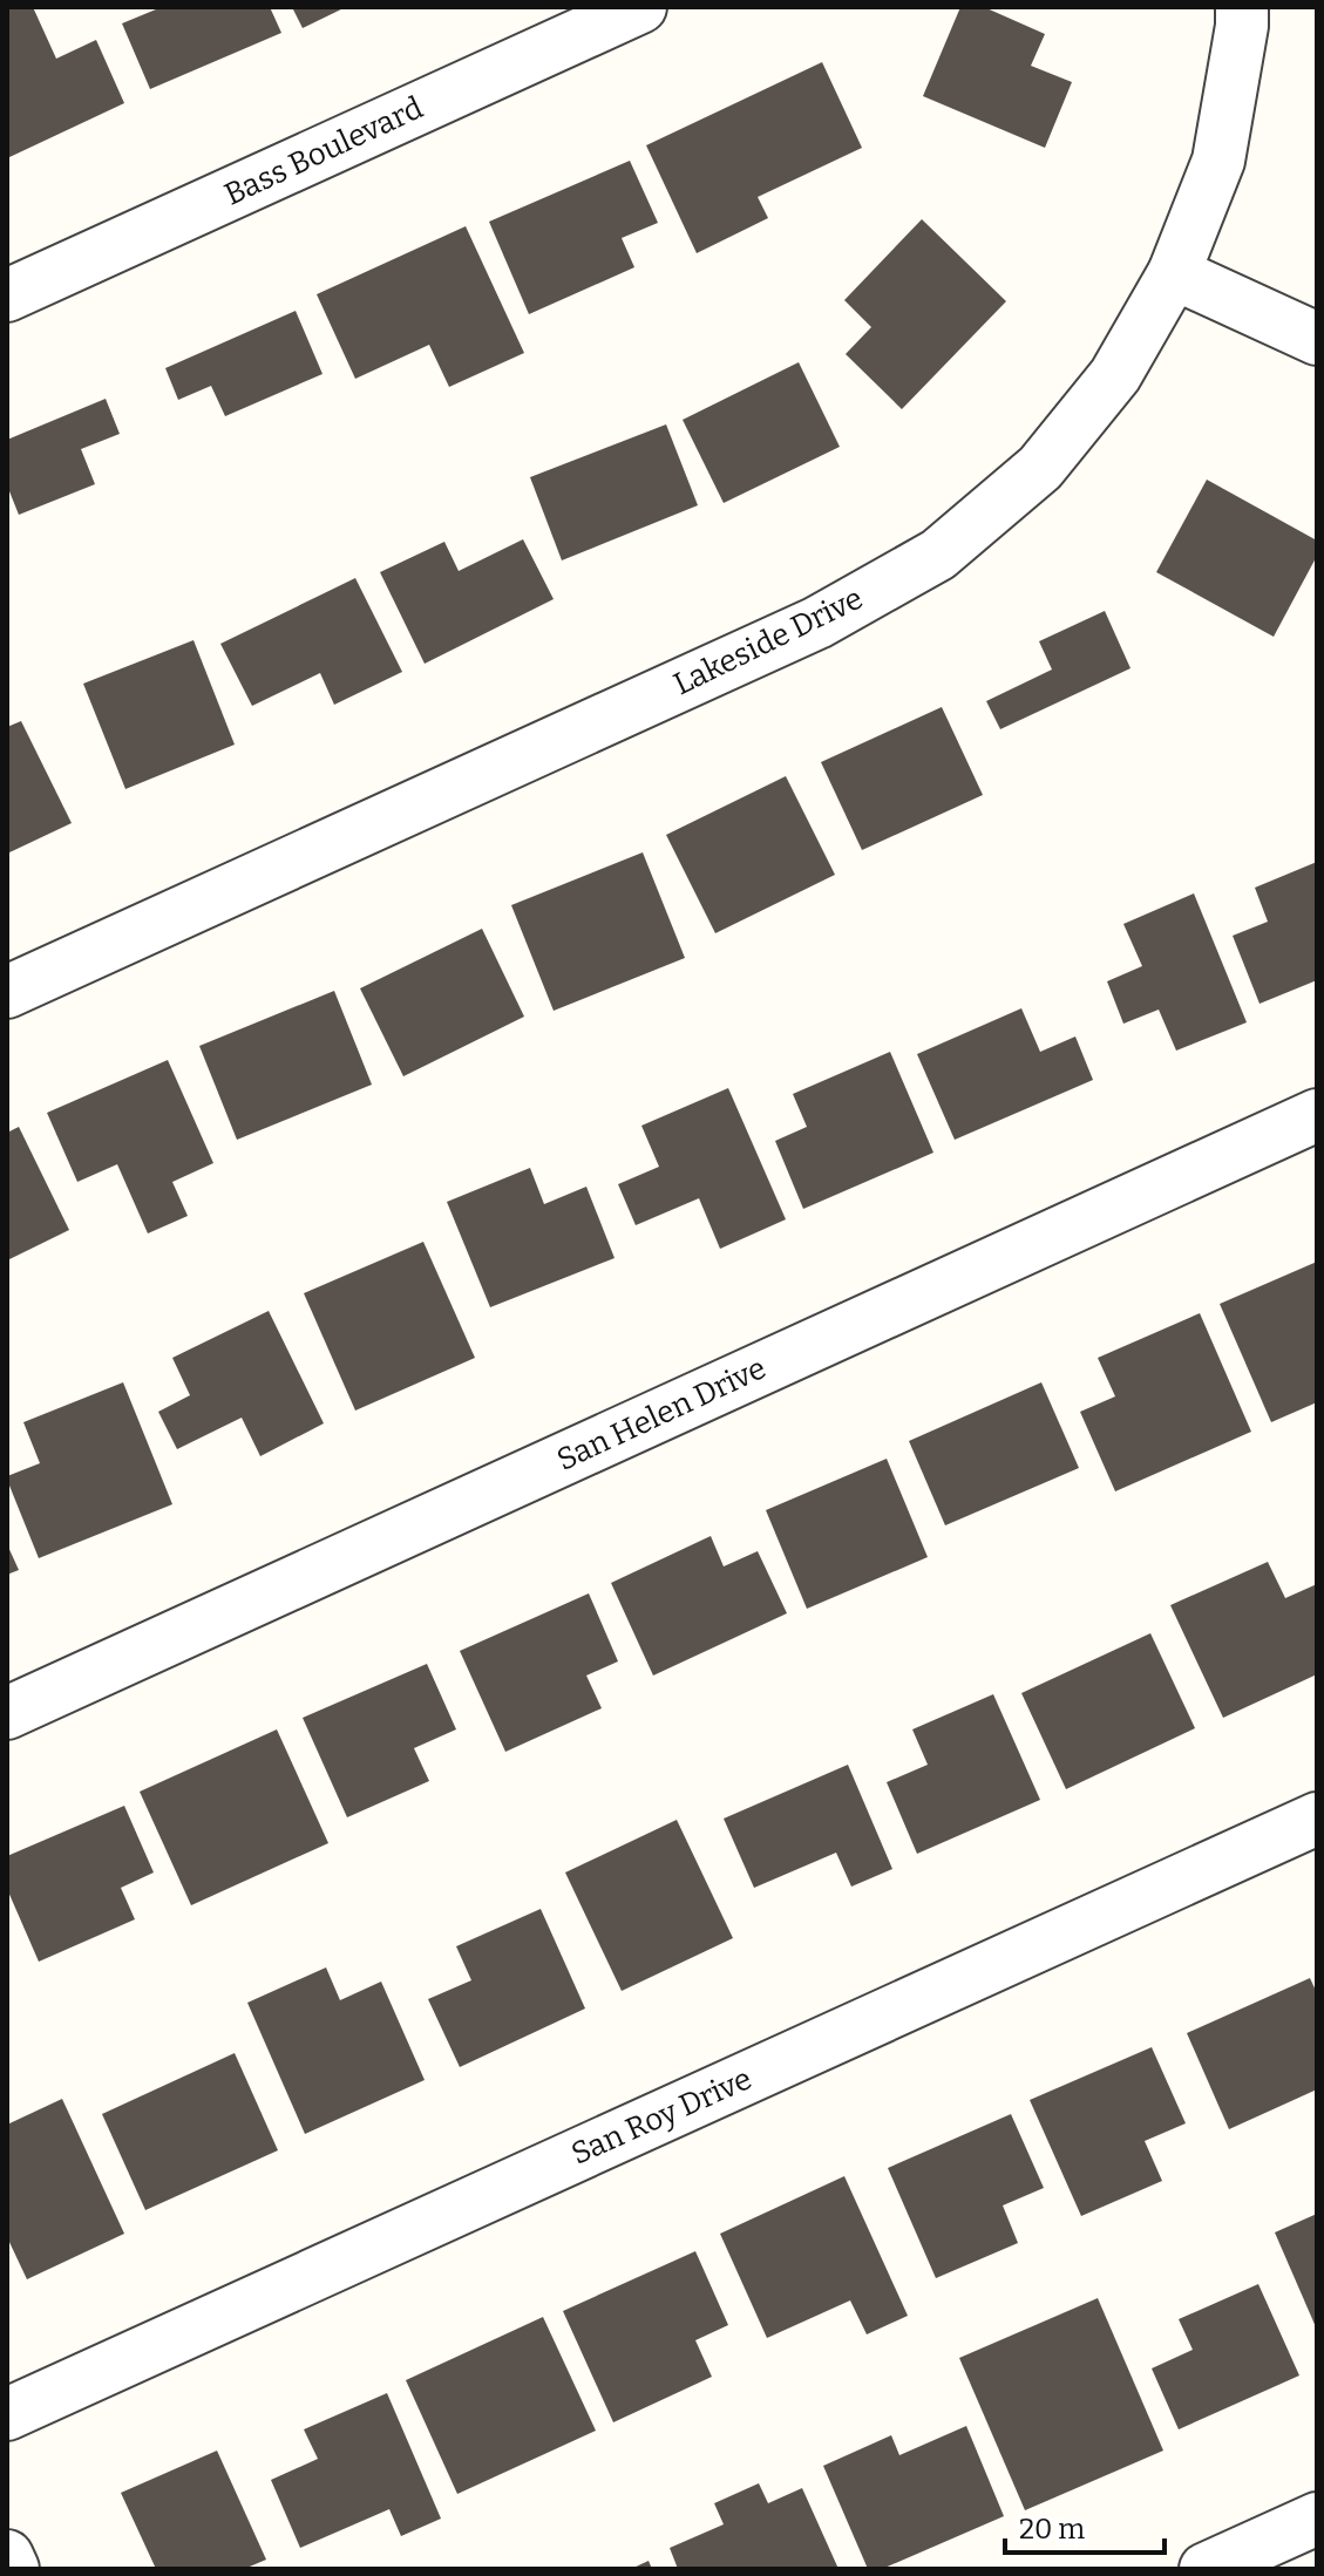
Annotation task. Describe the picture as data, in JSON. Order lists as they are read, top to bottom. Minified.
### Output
{"streets":{"street":["Bass Boulevard","Lakeside Drive","San Helen Drive","San Roy Drive"]},"scale_bar":"20 m"}
